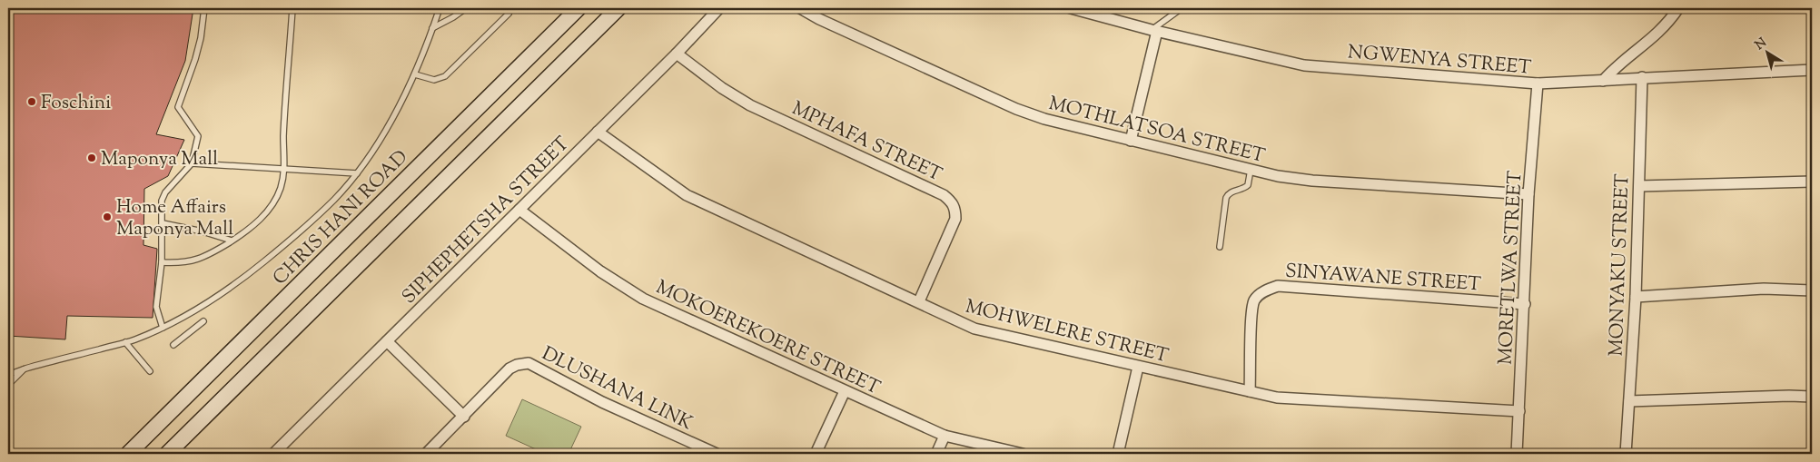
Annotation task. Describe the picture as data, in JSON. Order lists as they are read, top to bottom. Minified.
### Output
{"streets":{"main road":["CHRIS HANI ROAD"],"street":["NGWENYA STREET","MOTHLATSOA STREET","MPHAFA STREET","SIPHEPHETSHA STREET","MONYAKU STREET","MORETLWA STREET","SINYAWANE STREET","MOHWELERE STREET","MOKOEREKOERE STREET","DLUSHANA LINK"]},"crossings":[["NGWENYA STREET","MONYAKU STREET"],["NGWENYA STREET","MORETLWA STREET"],["MOTHLATSOA STREET","MORETLWA STREET"],["MPHAFA STREET","SIPHEPHETSHA STREET"],["MPHAFA STREET","MOHWELERE STREET"],["SIPHEPHETSHA STREET","MOHWELERE STREET"],["SIPHEPHETSHA STREET","MOKOEREKOERE STREET"],["MORETLWA STREET","SINYAWANE STREET"],["MORETLWA STREET","MOHWELERE STREET"],["SINYAWANE STREET","MOHWELERE STREET"]],"places":["Foschini","Maponya Mall","Home Affairs Maponya Mall"],"north":"top left"}
